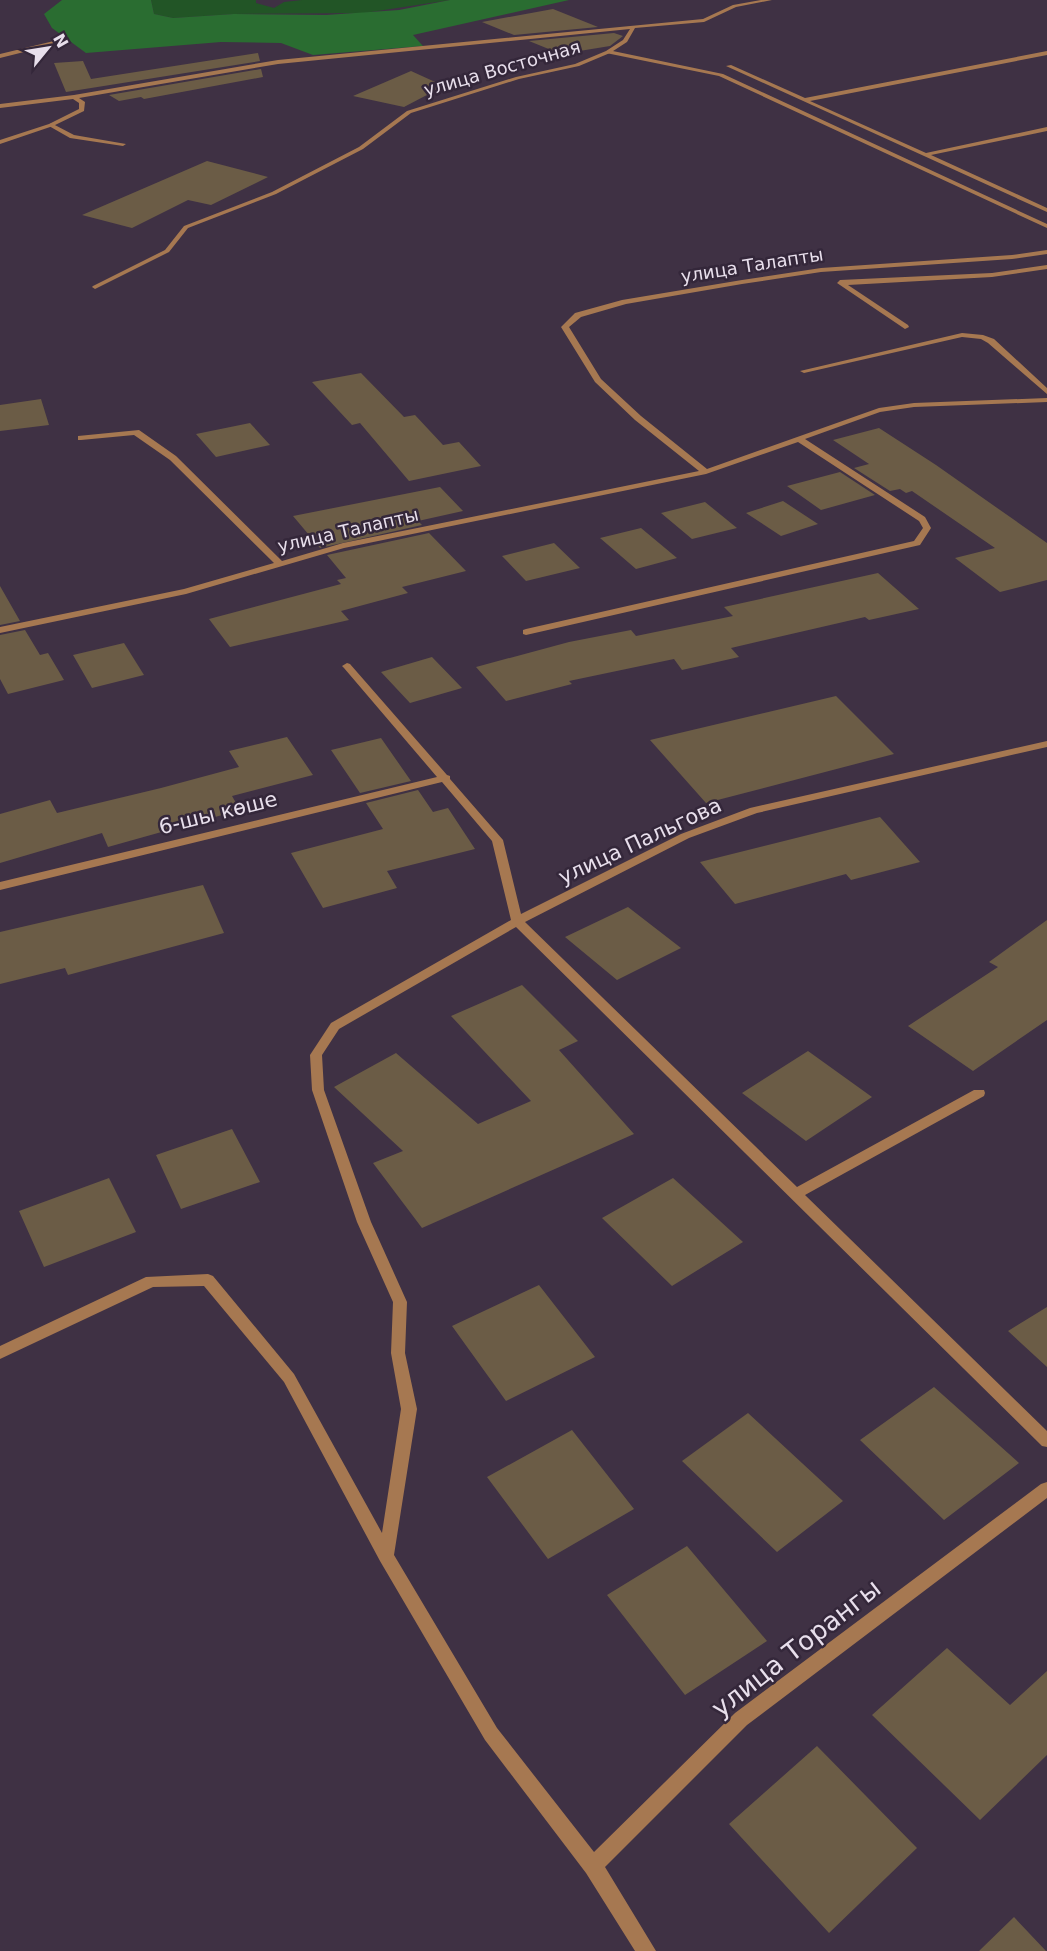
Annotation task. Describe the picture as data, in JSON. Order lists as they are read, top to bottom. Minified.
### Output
{"streets":{"street":["улица Восточная","улица Талапты","6-шы көше","улица Пальгова","улица Торангы"]},"north":"top right"}
